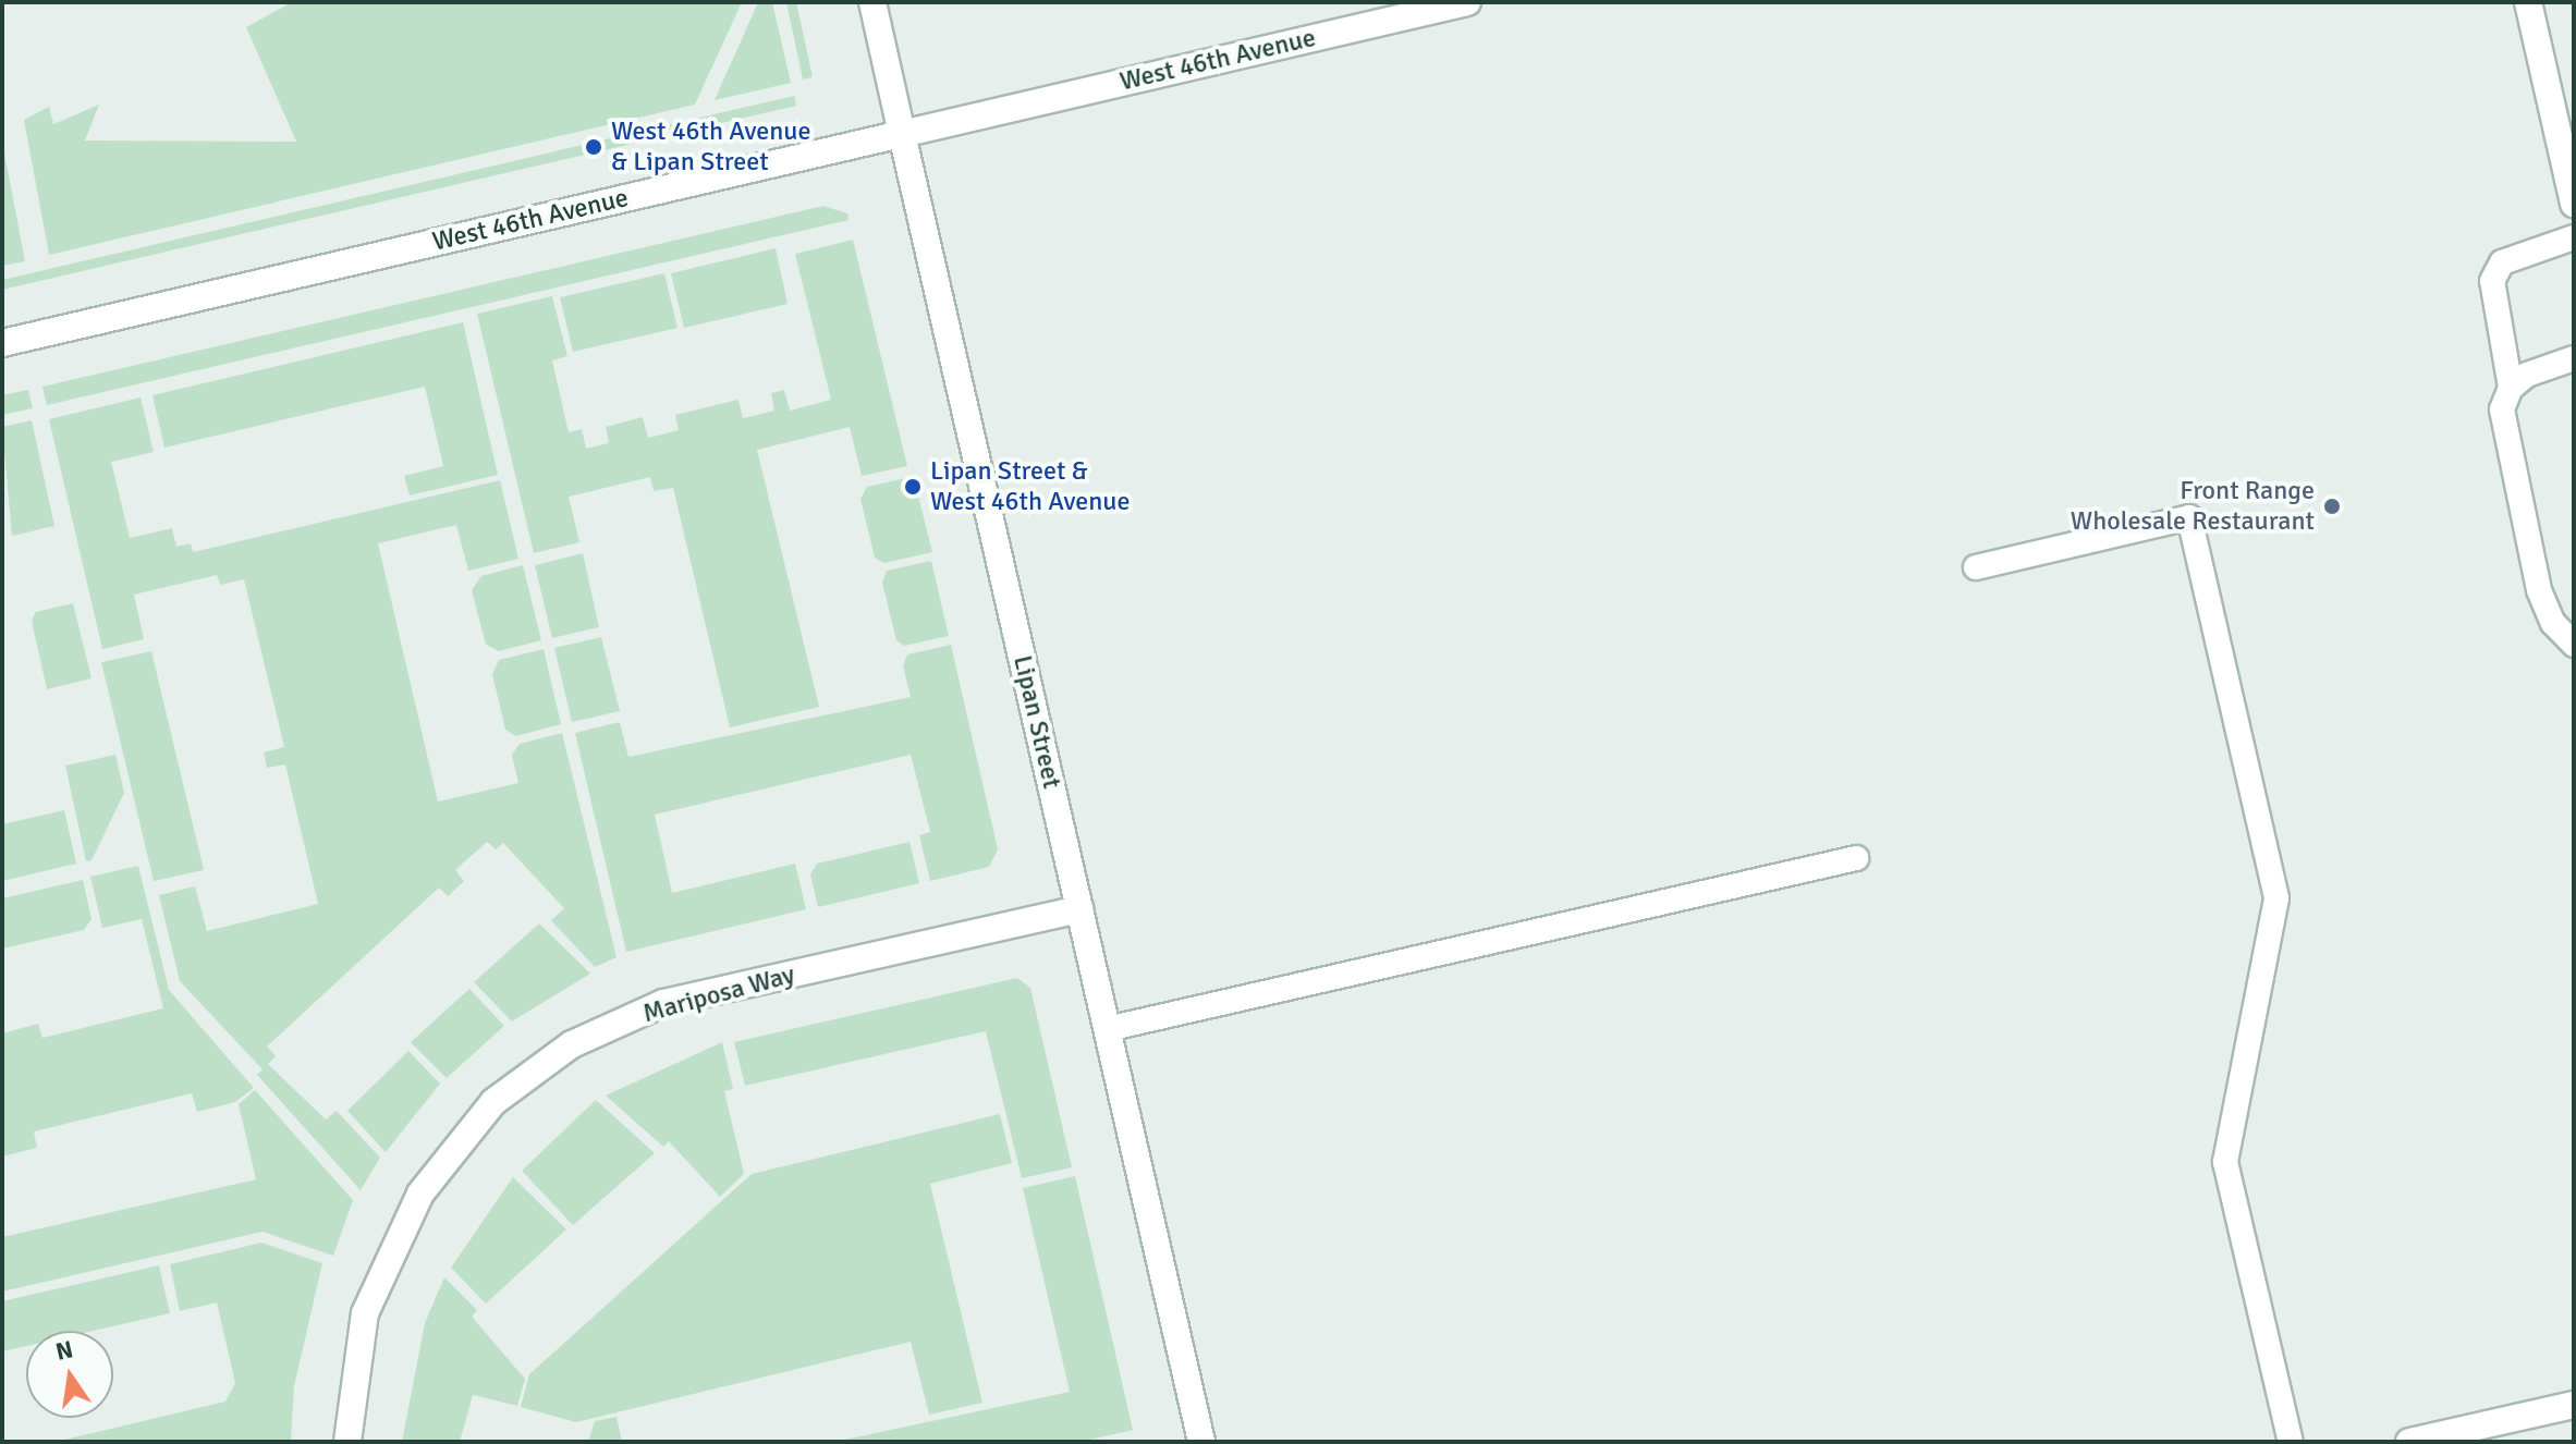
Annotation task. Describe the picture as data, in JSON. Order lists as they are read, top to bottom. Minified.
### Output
{"streets":{"street":["West 46th Avenue","Lipan Street","Mariposa Way"]},"crossings":[["West 46th Avenue","Lipan Street"],["Lipan Street","Mariposa Way"]],"places":["West 46th Avenue & Lipan Street","Lipan Street & West 46th Avenue","Front Range Wholesale Restaurant"],"north":"top"}
